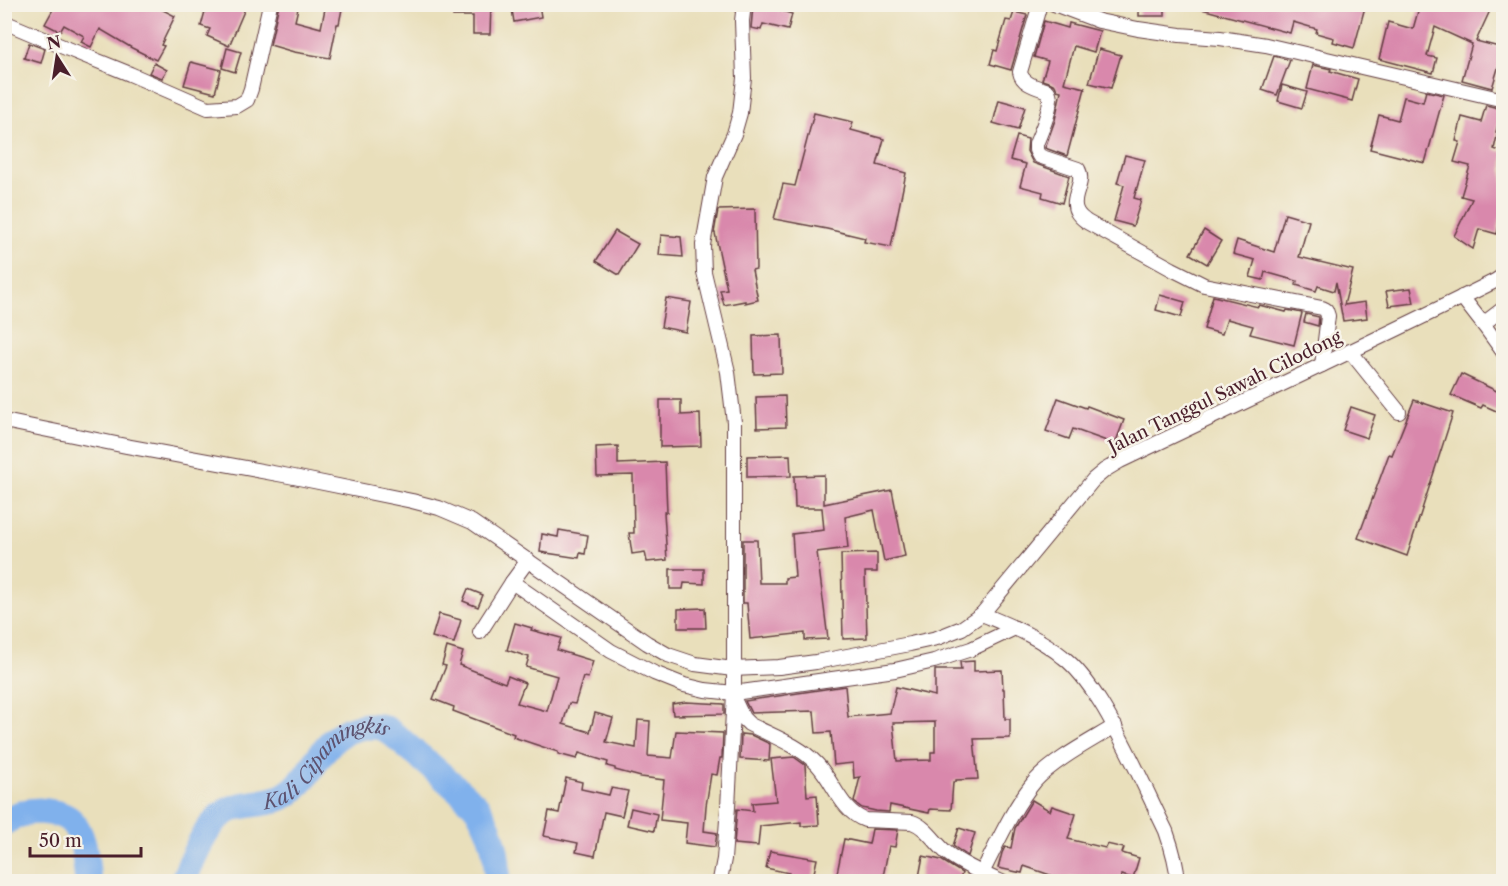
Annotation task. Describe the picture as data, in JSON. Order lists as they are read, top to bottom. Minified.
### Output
{"streets":{"street":["Jalan Tanggul Sawah Cilodong"]},"water":["Kali Cipamingkis"],"scale_bar":"50 m","north":"top"}
